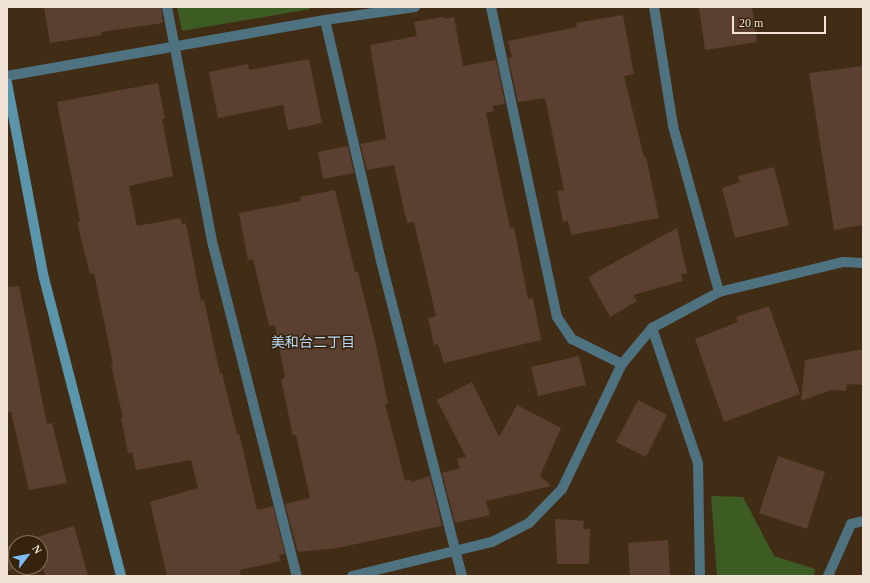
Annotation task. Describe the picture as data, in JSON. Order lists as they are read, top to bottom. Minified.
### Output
{"districts":["美和台二丁目"],"scale_bar":"20 m","north":"top right"}
